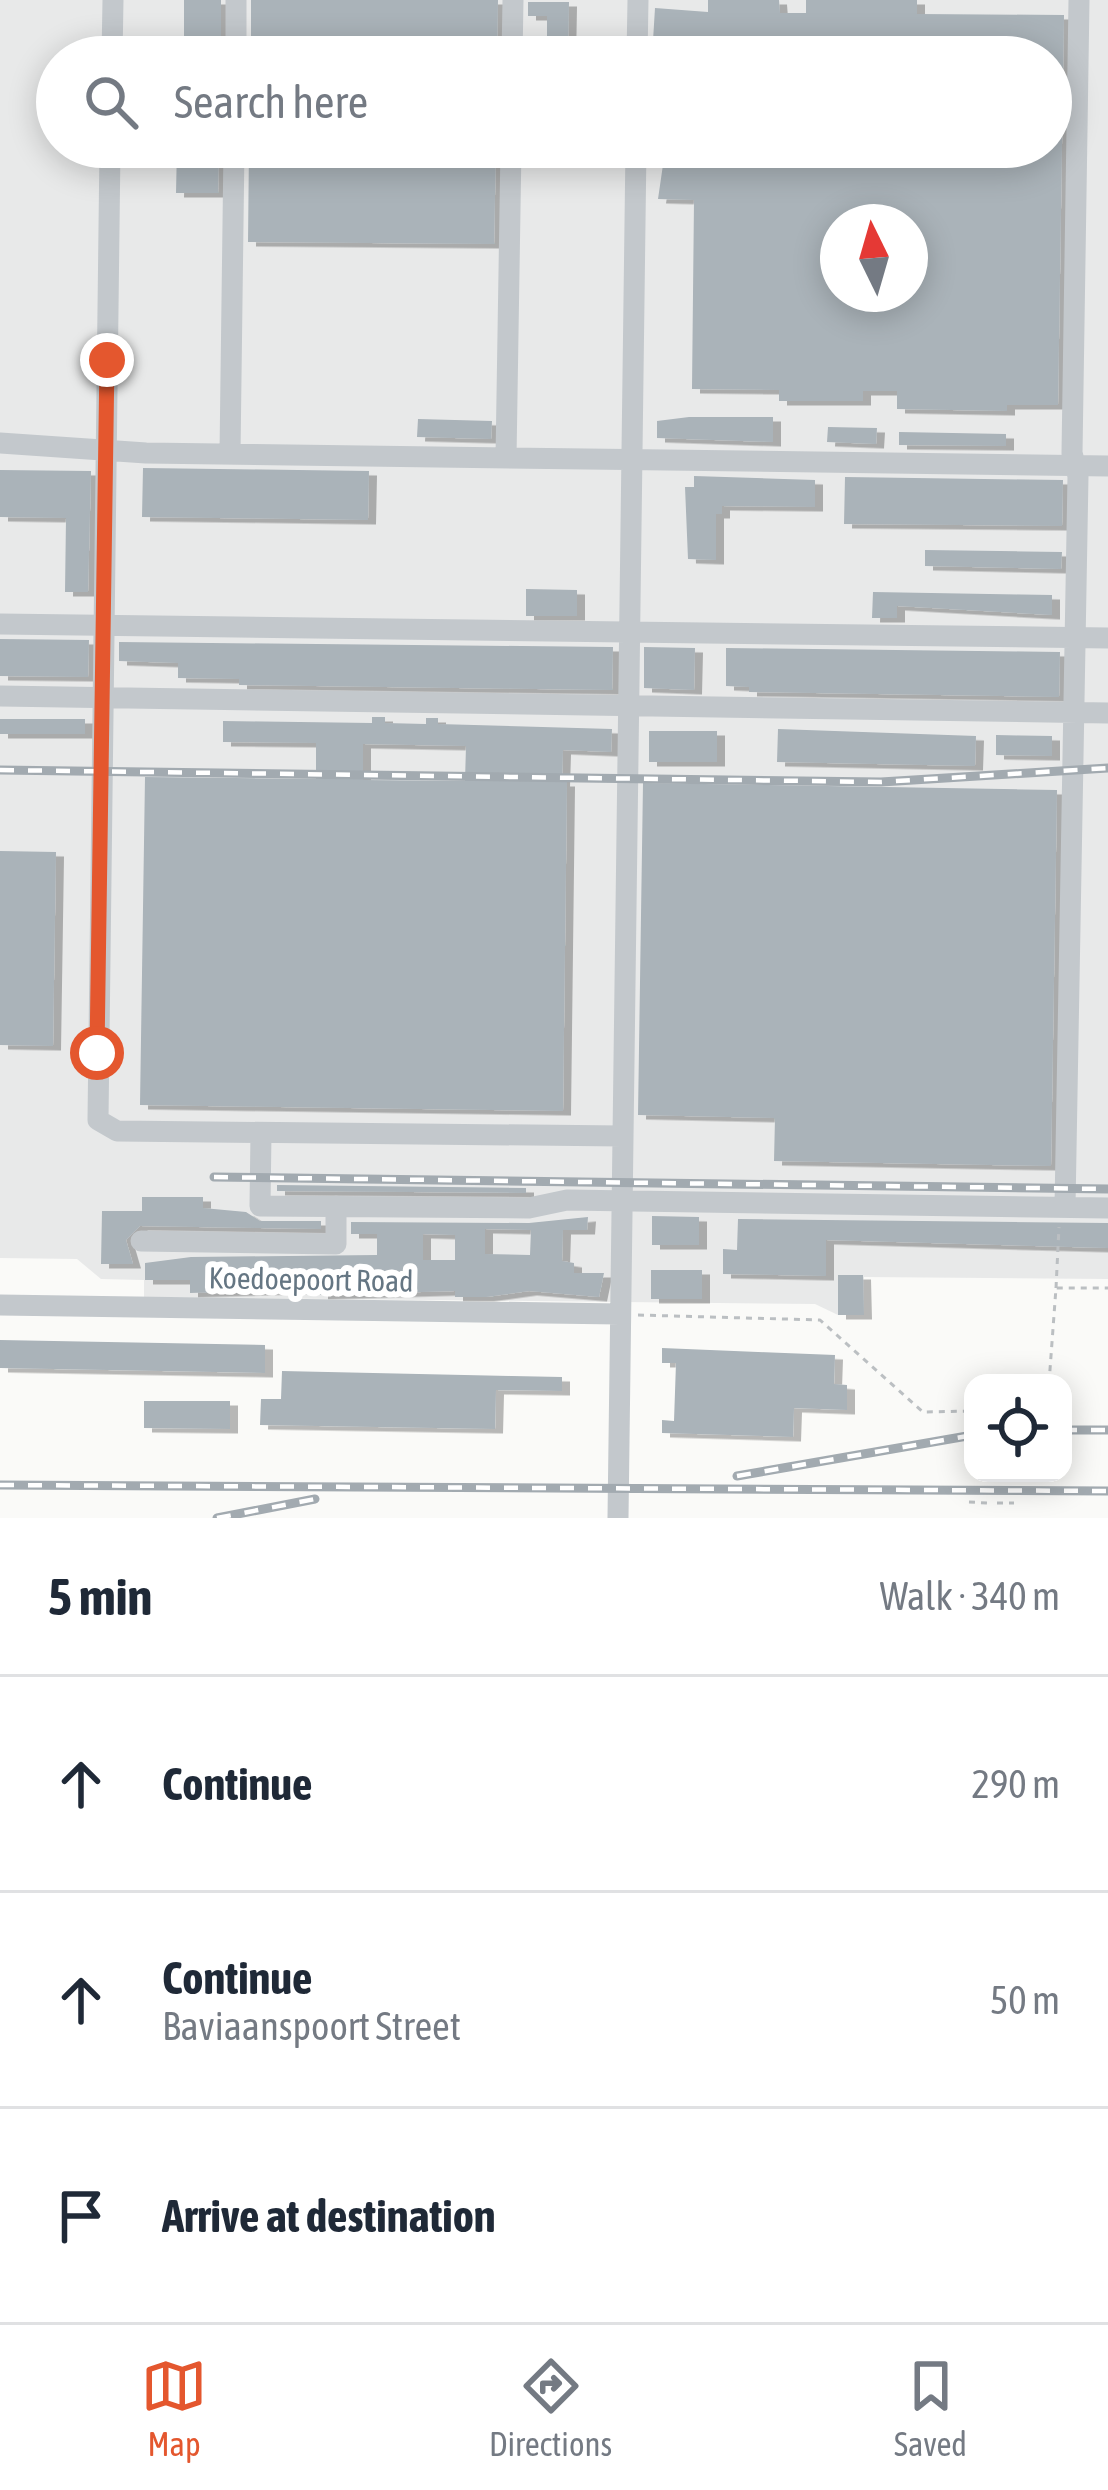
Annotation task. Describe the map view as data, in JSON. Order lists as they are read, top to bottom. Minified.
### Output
{"streets":{"street":["Koedoepoort Road"]},"north":"top","page":{"search":"Search here","heading":["5 min","Walk · 340 m"],"list":[["Continue","290 m"],["Continue","Baviaanspoort Street","50 m"],"Arrive at destination"],"nav":["Map","Directions","Saved"]}}
